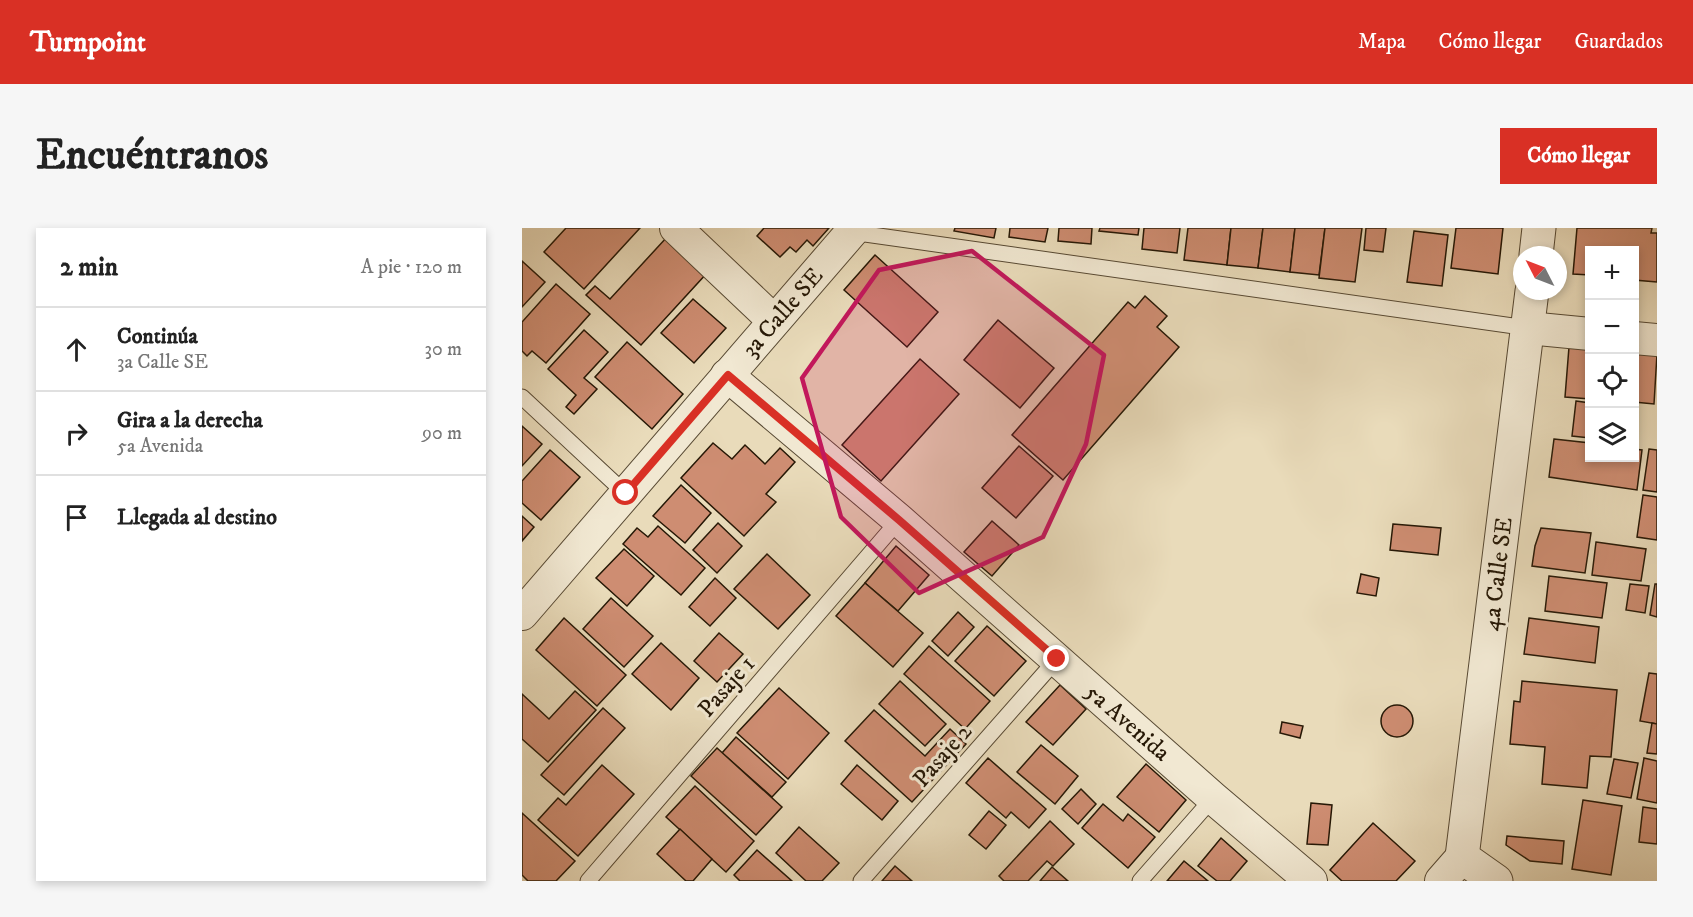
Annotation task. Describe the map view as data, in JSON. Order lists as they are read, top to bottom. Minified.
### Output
{"streets":{"street":["3a Calle SE","4a Calle SE","5a Avenida"],"lane":["Pasaje 1","Pasaje 2"]},"crossings":[["3a Calle SE","5a Avenida"],["Pasaje 1","5a Avenida"],["5a Avenida","Pasaje 2"]],"north":"top left","page":{"header":"Turnpoint","nav":["Mapa","Cómo llegar","Guardados"],"buttons":"Cómo llegar","title":"Encuéntranos","heading":["2 min","A pie · 120 m"],"map_buttons":["+","−"],"list":[["Continúa","3a Calle SE","30 m"],["Gira a la derecha","5a Avenida","90 m"],"Llegada al destino"]}}
